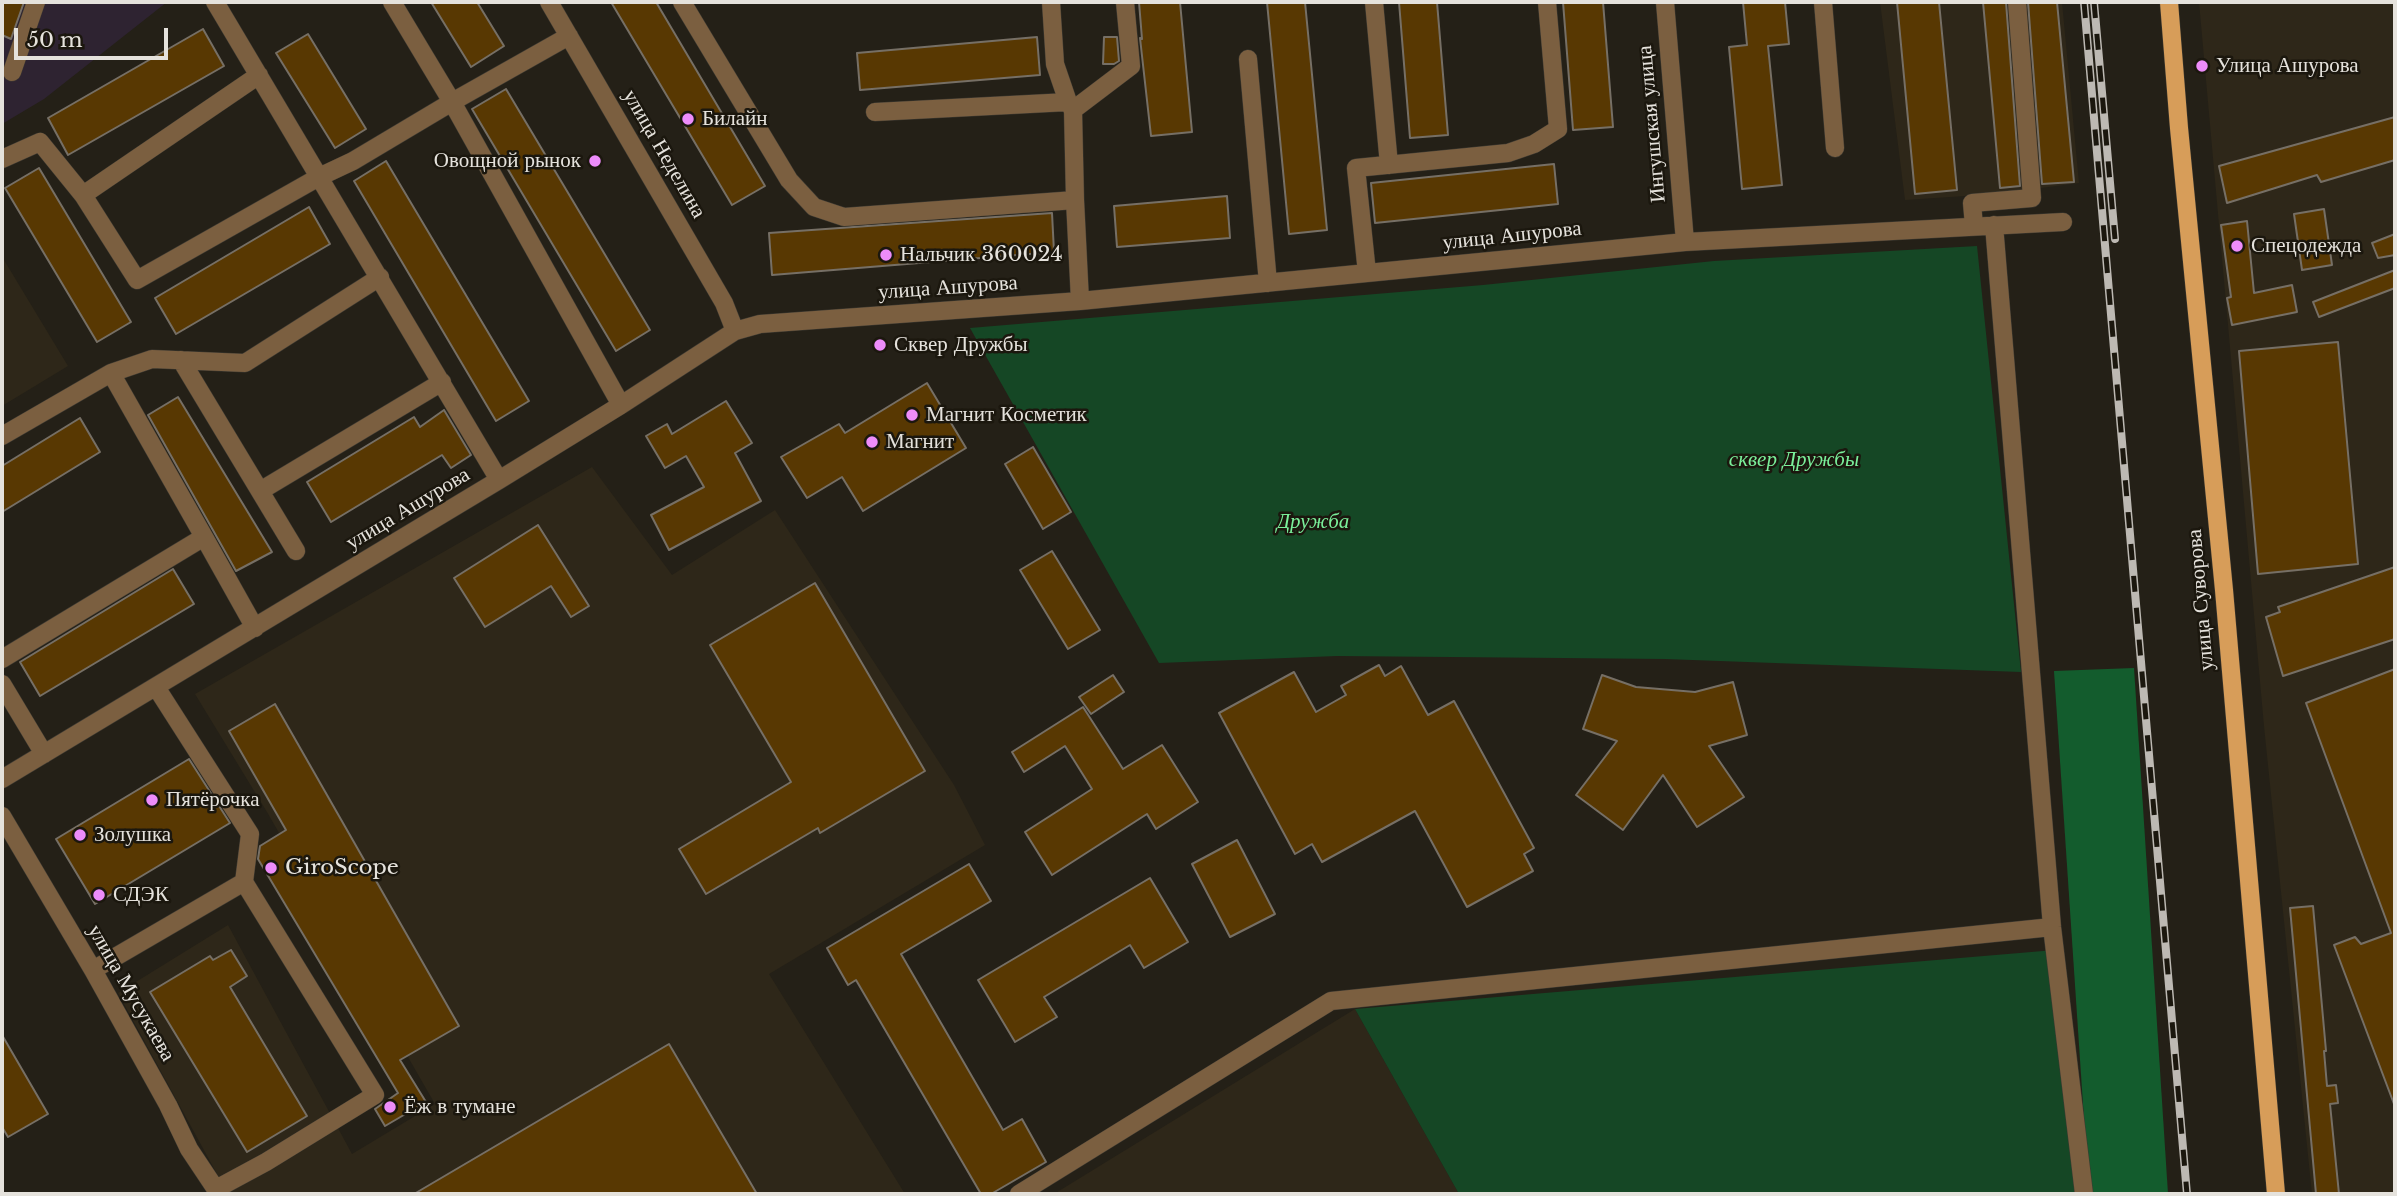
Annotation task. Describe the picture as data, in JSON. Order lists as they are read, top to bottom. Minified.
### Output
{"streets":{"main road":["улица Суворова"],"street":["Ингушская улица","улица Неделина","улица Ашурова","улица Мусукаева"]},"crossings":[["Ингушская улица","улица Ашурова"],["улица Неделина","улица Ашурова"]],"parks":["сквер Дружбы","Дружба"],"places":["Улица Ашурова","Билайн","Овощной рынок","Спецодежда","Нальчик 360024","Сквер Дружбы","Магнит Косметик","Магнит","Пятёрочка","Золушка","GiroScope","СДЭК","Ёж в тумане"],"scale_bar":"50 m"}
